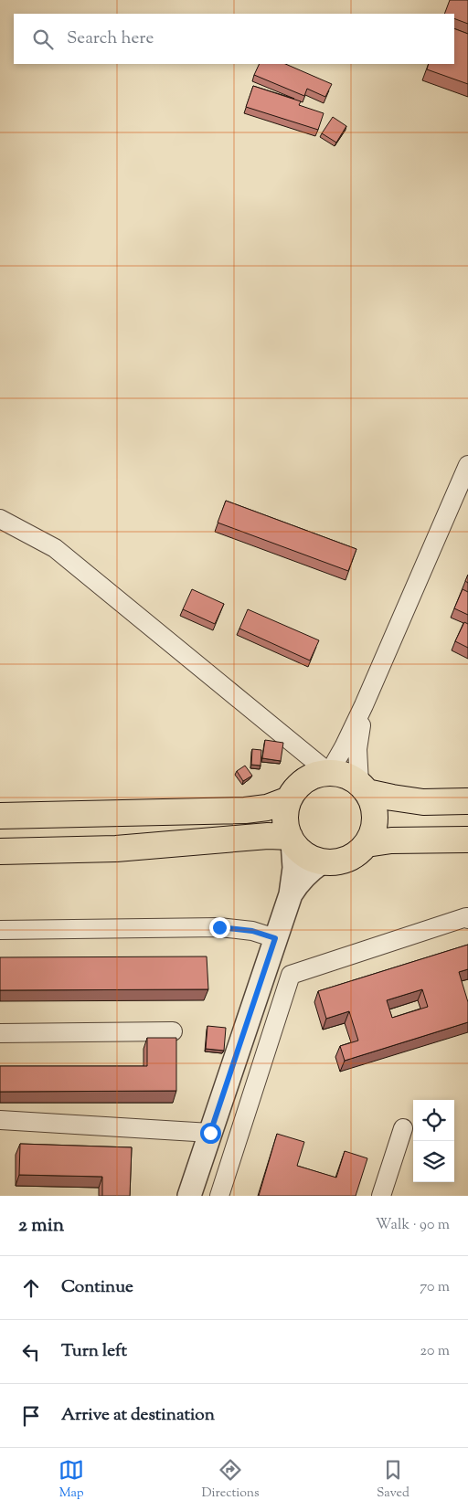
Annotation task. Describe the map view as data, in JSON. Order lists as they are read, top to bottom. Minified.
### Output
{"page":{"search":"Search here","heading":["2 min","Walk · 90 m"],"list":[["Continue","70 m"],["Turn left","20 m"],"Arrive at destination"],"nav":["Map","Directions","Saved"]}}
